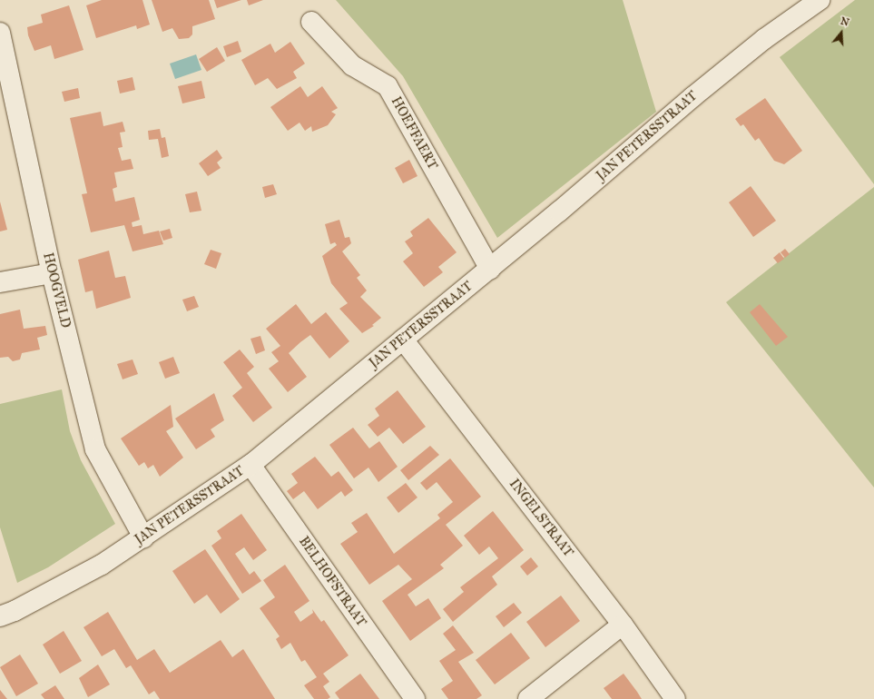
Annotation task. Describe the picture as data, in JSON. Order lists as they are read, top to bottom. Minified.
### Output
{"streets":{"street":["HOEFFAERT","JAN PETERSSTRAAT","HOOGVELD","INGELSTRAAT","BELHOFSTRAAT"]},"crossings":[["HOEFFAERT","JAN PETERSSTRAAT"],["JAN PETERSSTRAAT","HOOGVELD"],["JAN PETERSSTRAAT","INGELSTRAAT"],["JAN PETERSSTRAAT","BELHOFSTRAAT"]],"north":"top"}
